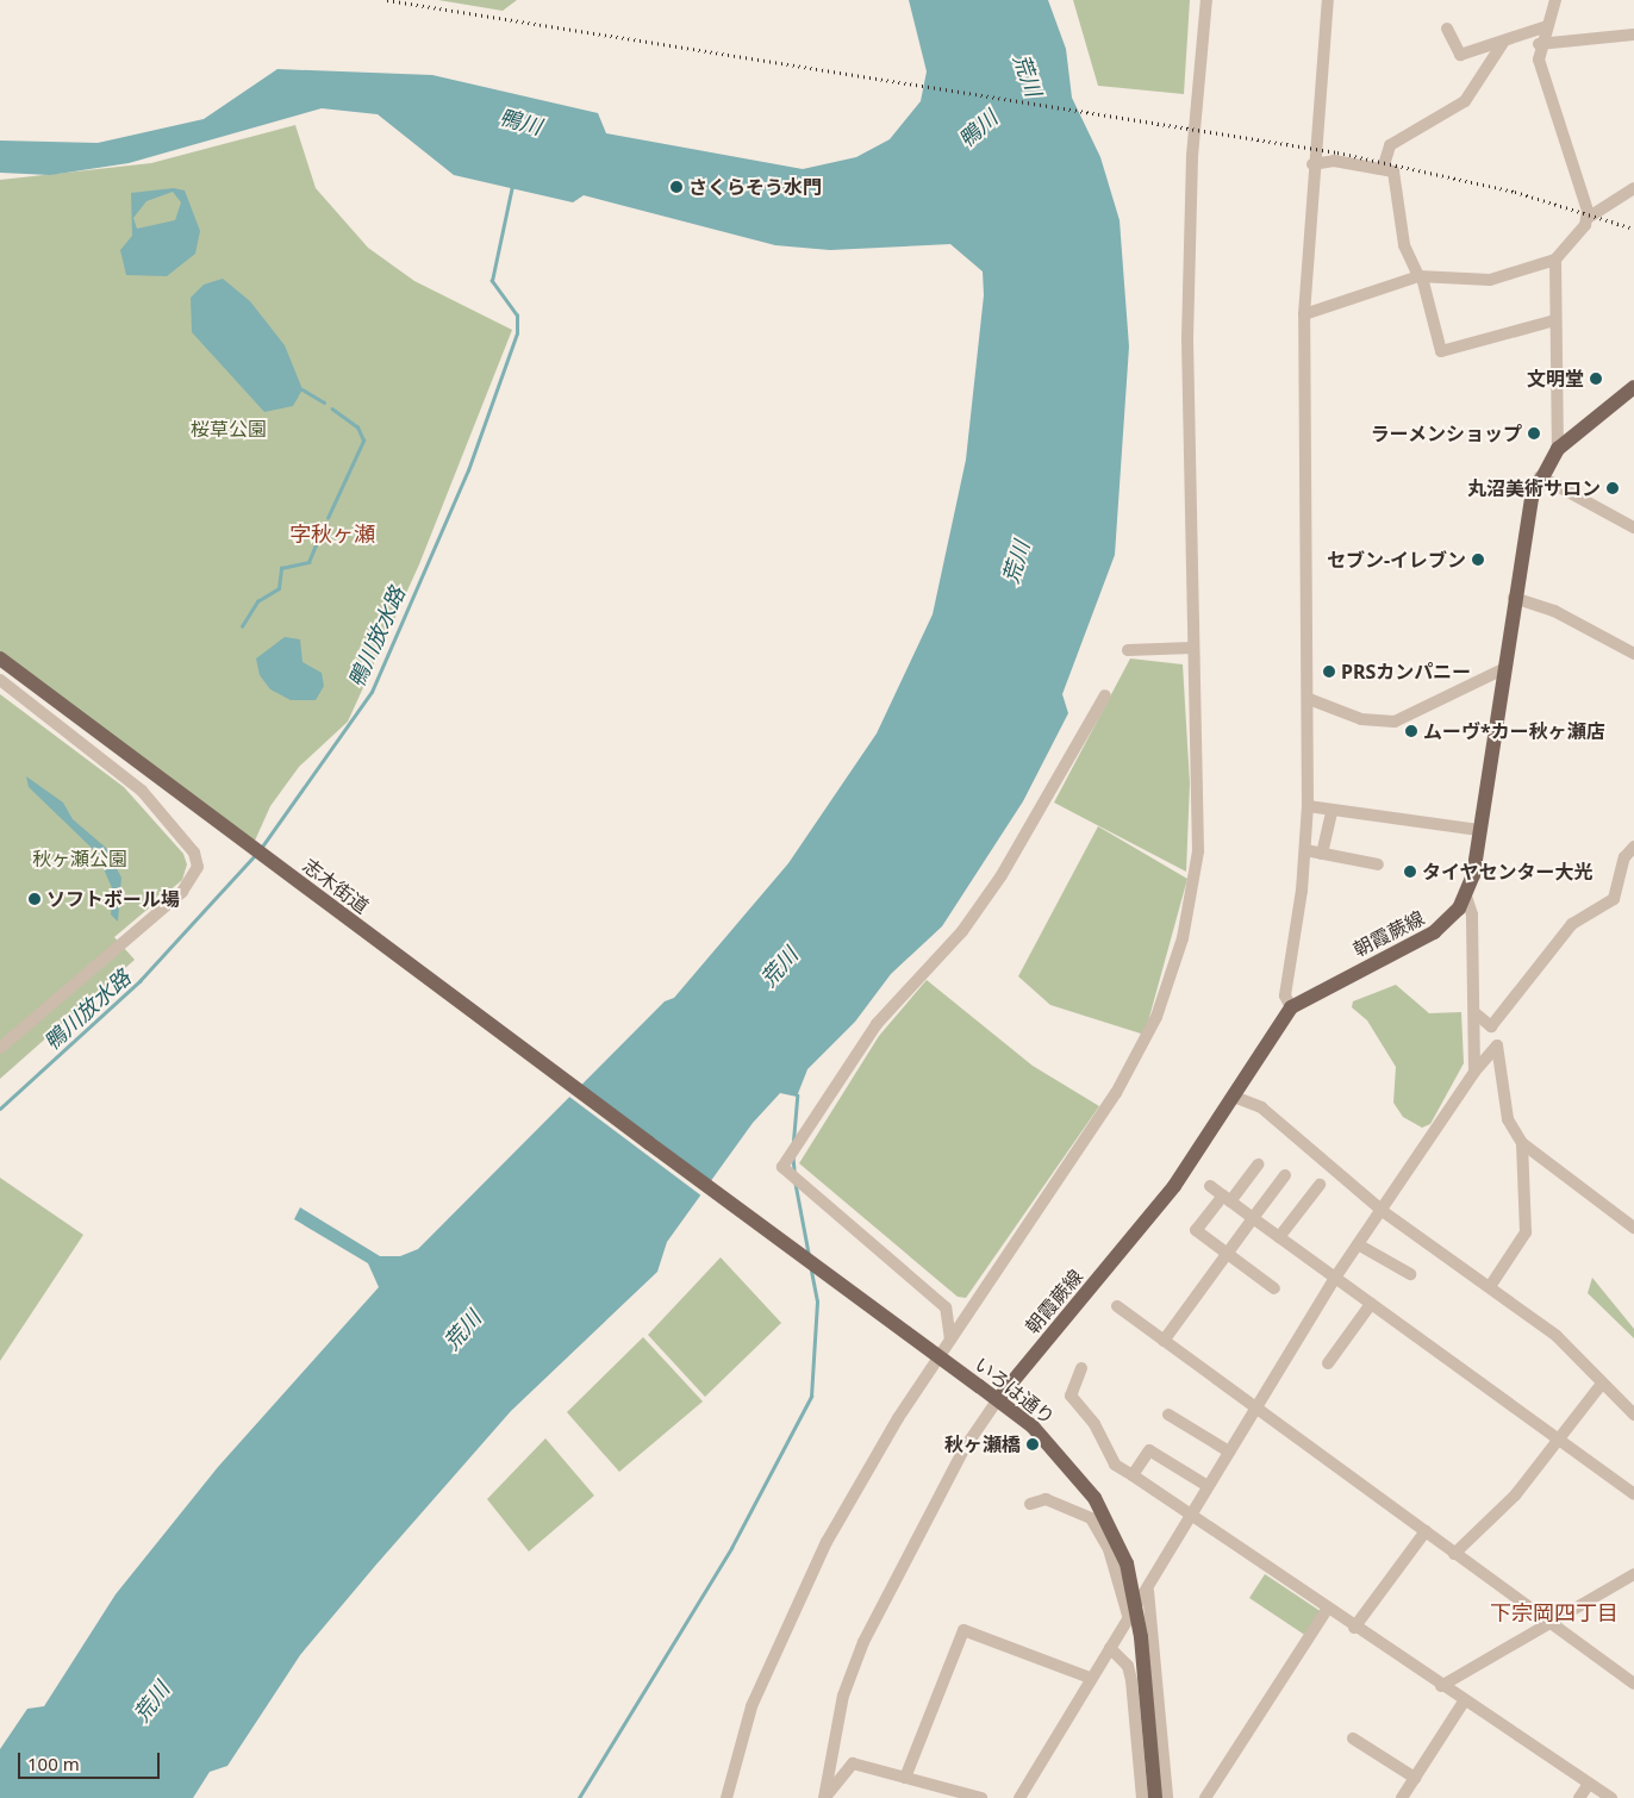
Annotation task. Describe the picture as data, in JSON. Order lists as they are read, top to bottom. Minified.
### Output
{"streets":{"main road":["志木街道","朝霞蕨線","いろは通り"]},"crossings":[["志木街道","いろは通り"],["朝霞蕨線","いろは通り"]],"districts":["字秋ヶ瀬","下宗岡四丁目"],"water":["荒川","鴨川","鴨川放水路"],"parks":["桜草公園","秋ヶ瀬公園"],"places":["さくらそう水門","文明堂","ラーメンショップ","丸沼美術サロン","セブン-イレブン","PRSカンパニー","ムーヴ*カー秋ヶ瀬店","タイヤセンター大光","ソフトボール場","秋ヶ瀬橋"],"scale_bar":"100 m"}
